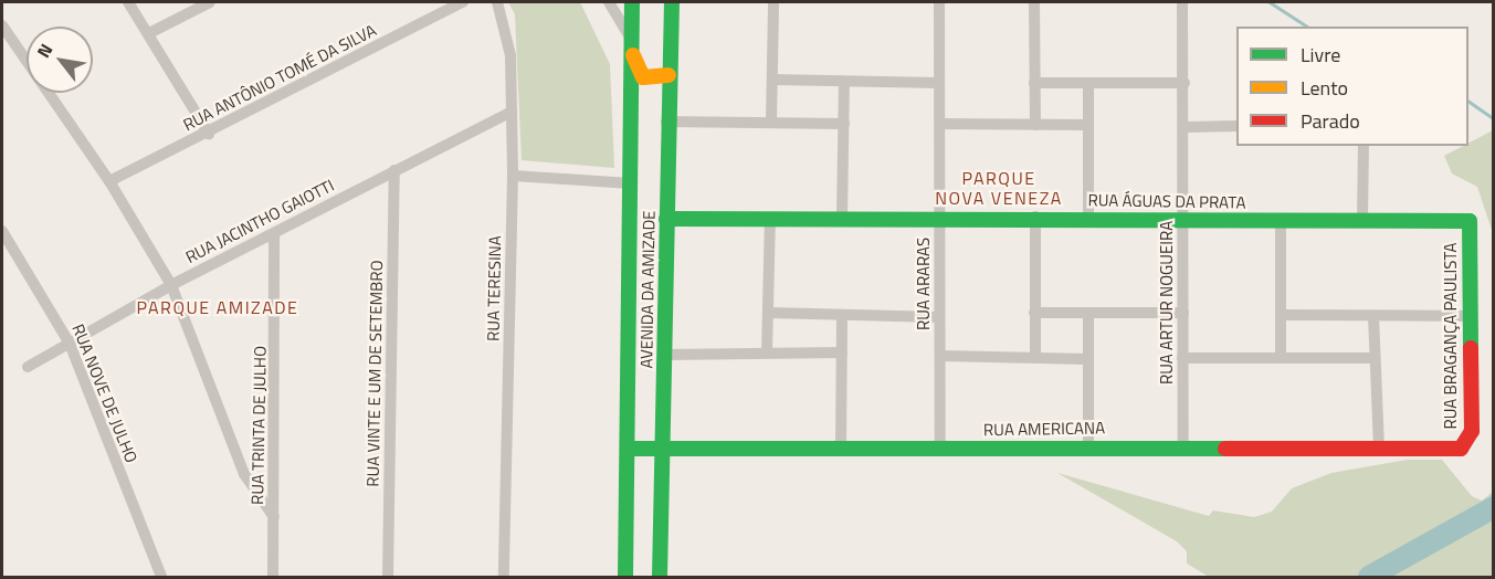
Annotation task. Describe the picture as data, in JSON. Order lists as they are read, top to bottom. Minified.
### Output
{"streets":{"street":["RUA ANTÔNIO TOMÉ DA SILVA","RUA ÁGUAS DA PRATA","RUA JACINTHO GAIOTTI","RUA ARARAS","RUA TERESINA","AVENIDA DA AMIZADE","RUA ARTUR NOGUEIRA","RUA BRAGANÇA PAULISTA","RUA VINTE E UM DE SETEMBRO","RUA NOVE DE JULHO","RUA TRINTA DE JULHO","RUA AMERICANA"]},"crossings":[["RUA ÁGUAS DA PRATA","RUA ARARAS"],["RUA ÁGUAS DA PRATA","AVENIDA DA AMIZADE"],["RUA ÁGUAS DA PRATA","RUA ARTUR NOGUEIRA"],["RUA ÁGUAS DA PRATA","RUA BRAGANÇA PAULISTA"],["RUA JACINTHO GAIOTTI","RUA TERESINA"],["RUA JACINTHO GAIOTTI","RUA VINTE E UM DE SETEMBRO"],["RUA JACINTHO GAIOTTI","RUA NOVE DE JULHO"],["RUA JACINTHO GAIOTTI","RUA TRINTA DE JULHO"],["RUA ARARAS","RUA AMERICANA"],["AVENIDA DA AMIZADE","RUA AMERICANA"],["RUA ARTUR NOGUEIRA","RUA AMERICANA"],["RUA BRAGANÇA PAULISTA","RUA AMERICANA"]],"districts":["PARQUE NOVA VENEZA","PARQUE AMIZADE"],"legend":["Livre","Lento","Parado"],"north":"top left"}
